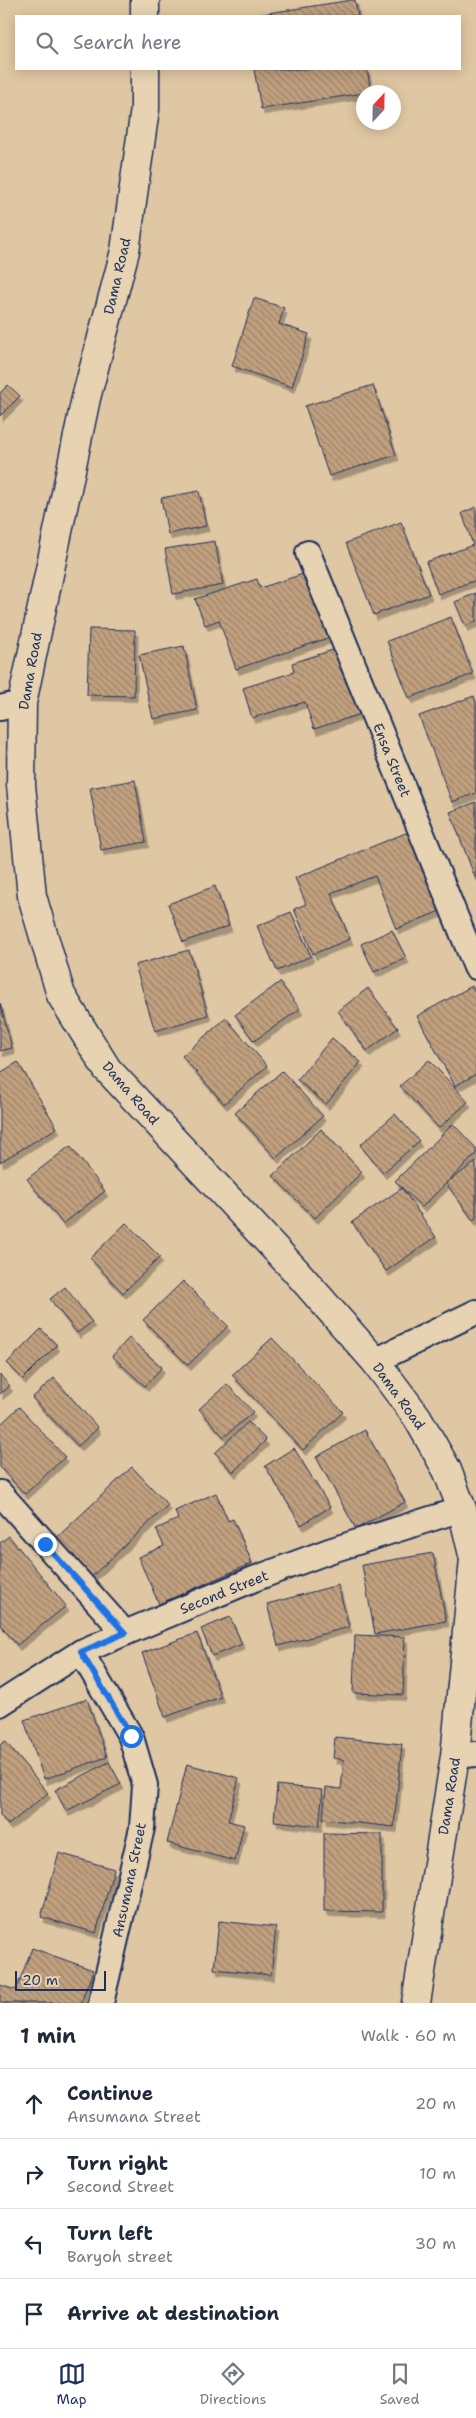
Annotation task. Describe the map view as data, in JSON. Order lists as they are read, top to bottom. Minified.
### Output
{"streets":{"highway":["Dama Road"],"street":["Ensa Street","Second Street","Ansumana Street"]},"crossings":[["Dama Road","Second Street"],["Second Street","Ansumana Street"]],"scale_bar":"20 m","north":"top","page":{"search":"Search here","scale":"20 m","heading":["1 min","Walk · 60 m"],"list":[["Continue","Ansumana Street","20 m"],["Turn right","Second Street","10 m"],["Turn left","Baryoh street","30 m"],"Arrive at destination"],"nav":["Map","Directions","Saved"]}}
